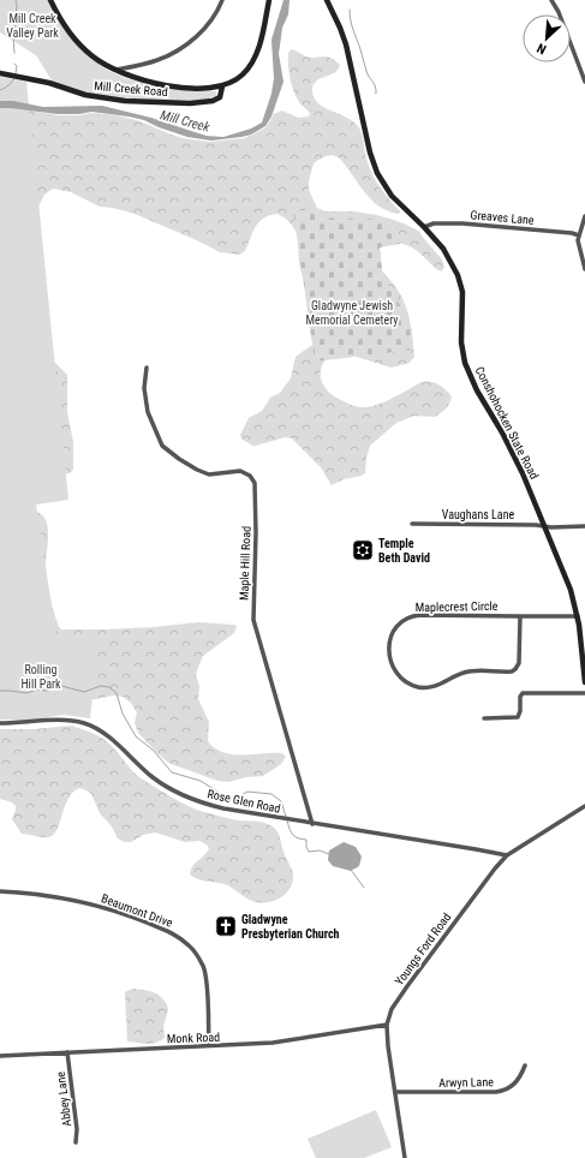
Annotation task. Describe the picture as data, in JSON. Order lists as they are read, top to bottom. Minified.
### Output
{"streets":{"main road":["Mill Creek Road","Conshohocken State Road"],"street":["Greaves Lane","Vaughans Lane","Maple Hill Road","Maplecrest Circle","Rose Glen Road","Beaumont Drive","Youngs Ford Road","Monk Road","Arwyn Lane","Abbey Lane"]},"crossings":[["Greaves Lane","Conshohocken State Road"],["Conshohocken State Road","Vaughans Lane"],["Conshohocken State Road","Maplecrest Circle"],["Maple Hill Road","Rose Glen Road"],["Rose Glen Road","Youngs Ford Road"],["Beaumont Drive","Monk Road"],["Youngs Ford Road","Monk Road"],["Youngs Ford Road","Arwyn Lane"],["Monk Road","Abbey Lane"]],"water":["Mill Creek"],"parks":["Mill Creek Valley Park","Gladwyne Jewish Memorial Cemetery","Rolling Hill Park"],"places":{"synagogue":["Temple Beth David"],"church":["Gladwyne Presbyterian Church"]},"north":"bottom left"}
